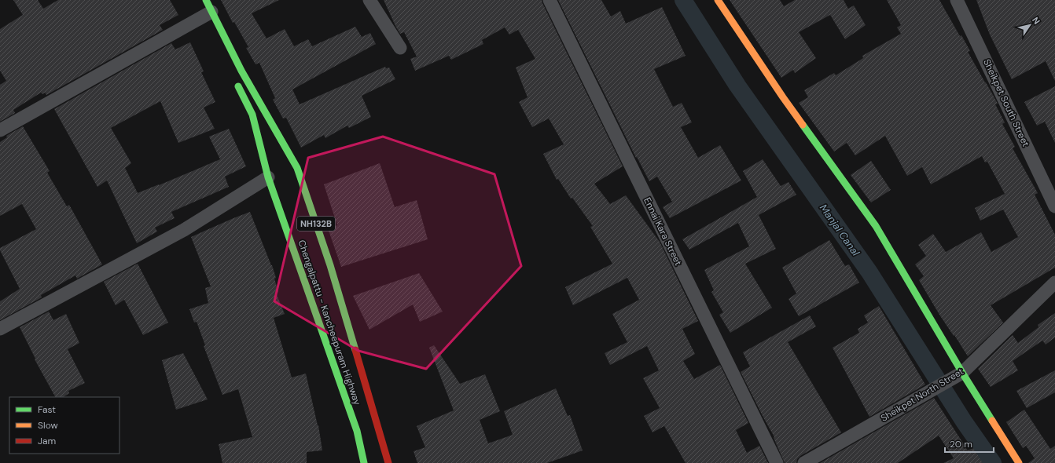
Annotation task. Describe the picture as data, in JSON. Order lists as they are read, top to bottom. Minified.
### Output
{"streets":{"main road":["NH132B","Chengalpattu - Kancheepuram Highway"],"street":["Sheikpet South Street","Ennai Kara Street","Sheikpet North Street"]},"water":["Manjal Canal"],"legend":["Fast","Slow","Jam"],"scale_bar":"20 m","north":"top right"}
